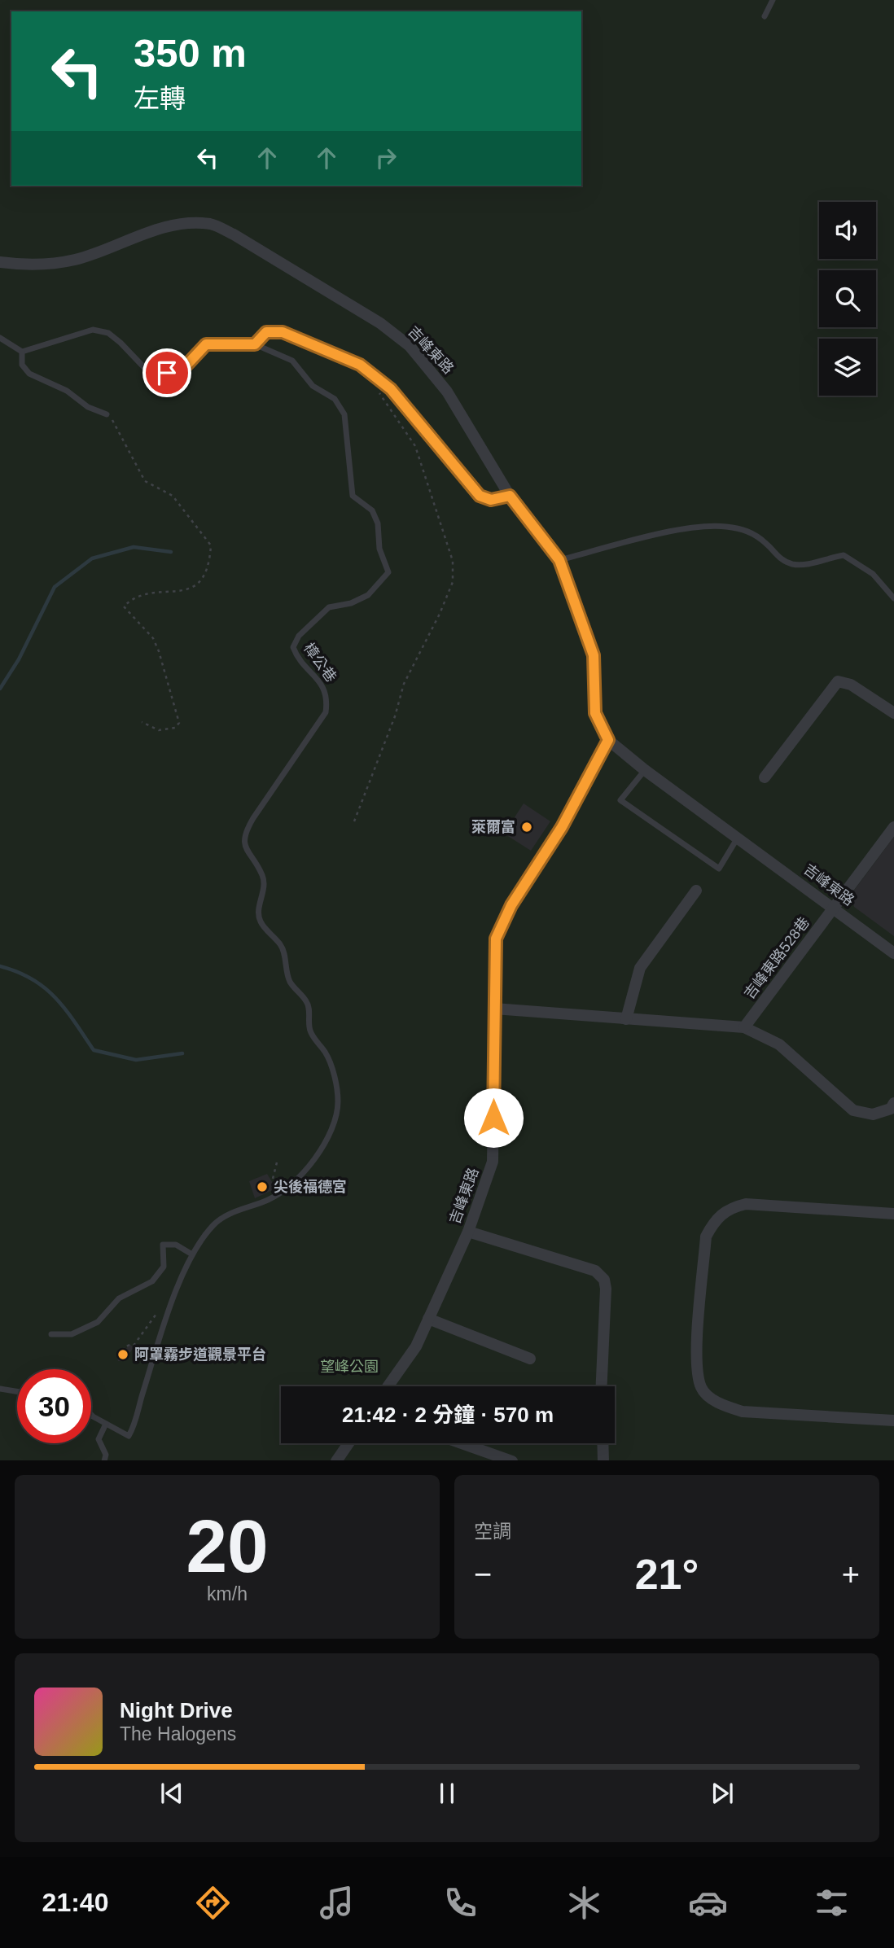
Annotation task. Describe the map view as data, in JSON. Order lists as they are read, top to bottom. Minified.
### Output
{"streets":{"street":["吉峰東路","吉峰東路528巷"],"lane":["樟公巷"]},"crossings":[["吉峰東路","吉峰東路528巷"]],"parks":["望峰公園"],"places":["萊爾富","尖後福德宮","阿罩霧步道觀景平台"],"page":{"turn":["350 m","左轉"],"limit":"30","trip":"21:42 · 2 分鐘 · 570 m","tile":[["20","km/h"],"空調"],"heat":["−","21°","+"],"song":["Night Drive","The Halogens"],"tabs":"21:40"}}
